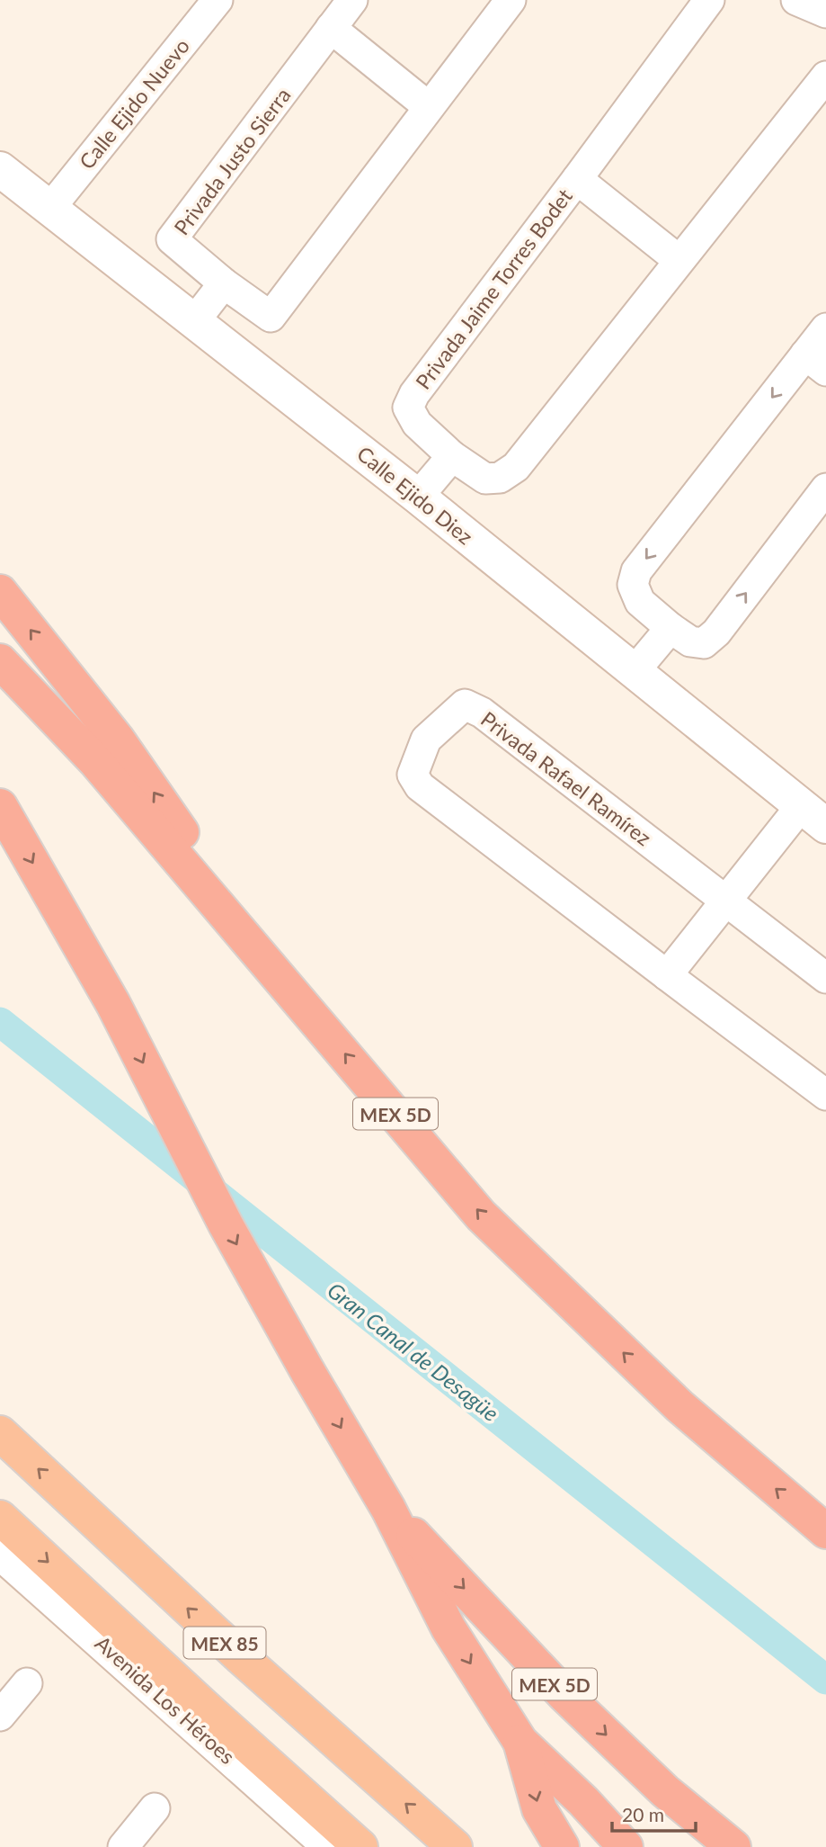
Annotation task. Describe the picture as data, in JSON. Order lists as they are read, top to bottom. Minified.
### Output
{"streets":{"highway":["MEX 5D","MEX 85"],"main road":["Calle Ejido Diez","Avenida Los Héroes"],"street":["Calle Ejido Nuevo","Privada Justo Sierra","Privada Jaime Torres Bodet","Privada Rafael Ramírez"]},"crossings":[["Calle Ejido Nuevo","Calle Ejido Diez"]],"water":["Gran Canal de Desagüe"],"scale_bar":"20 m"}
